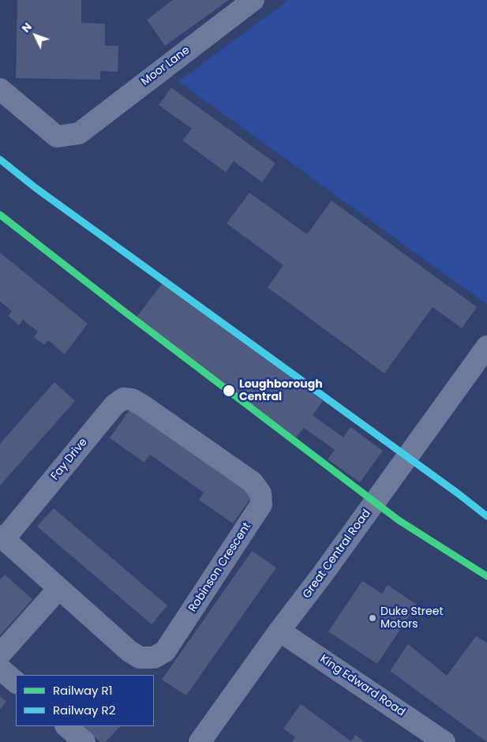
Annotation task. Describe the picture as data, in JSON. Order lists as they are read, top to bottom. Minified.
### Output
{"streets":{"street":["Moor Lane","Fay Drive","Great Central Road","Robinson Crescent","King Edward Road"]},"crossings":[["Fay Drive","Robinson Crescent"],["Great Central Road","King Edward Road"]],"places":["Loughborough Central","Duke Street Motors"],"lines":["rail line R2","rail line R1"],"legend":["Railway R1","Railway R2"],"north":"top left"}
